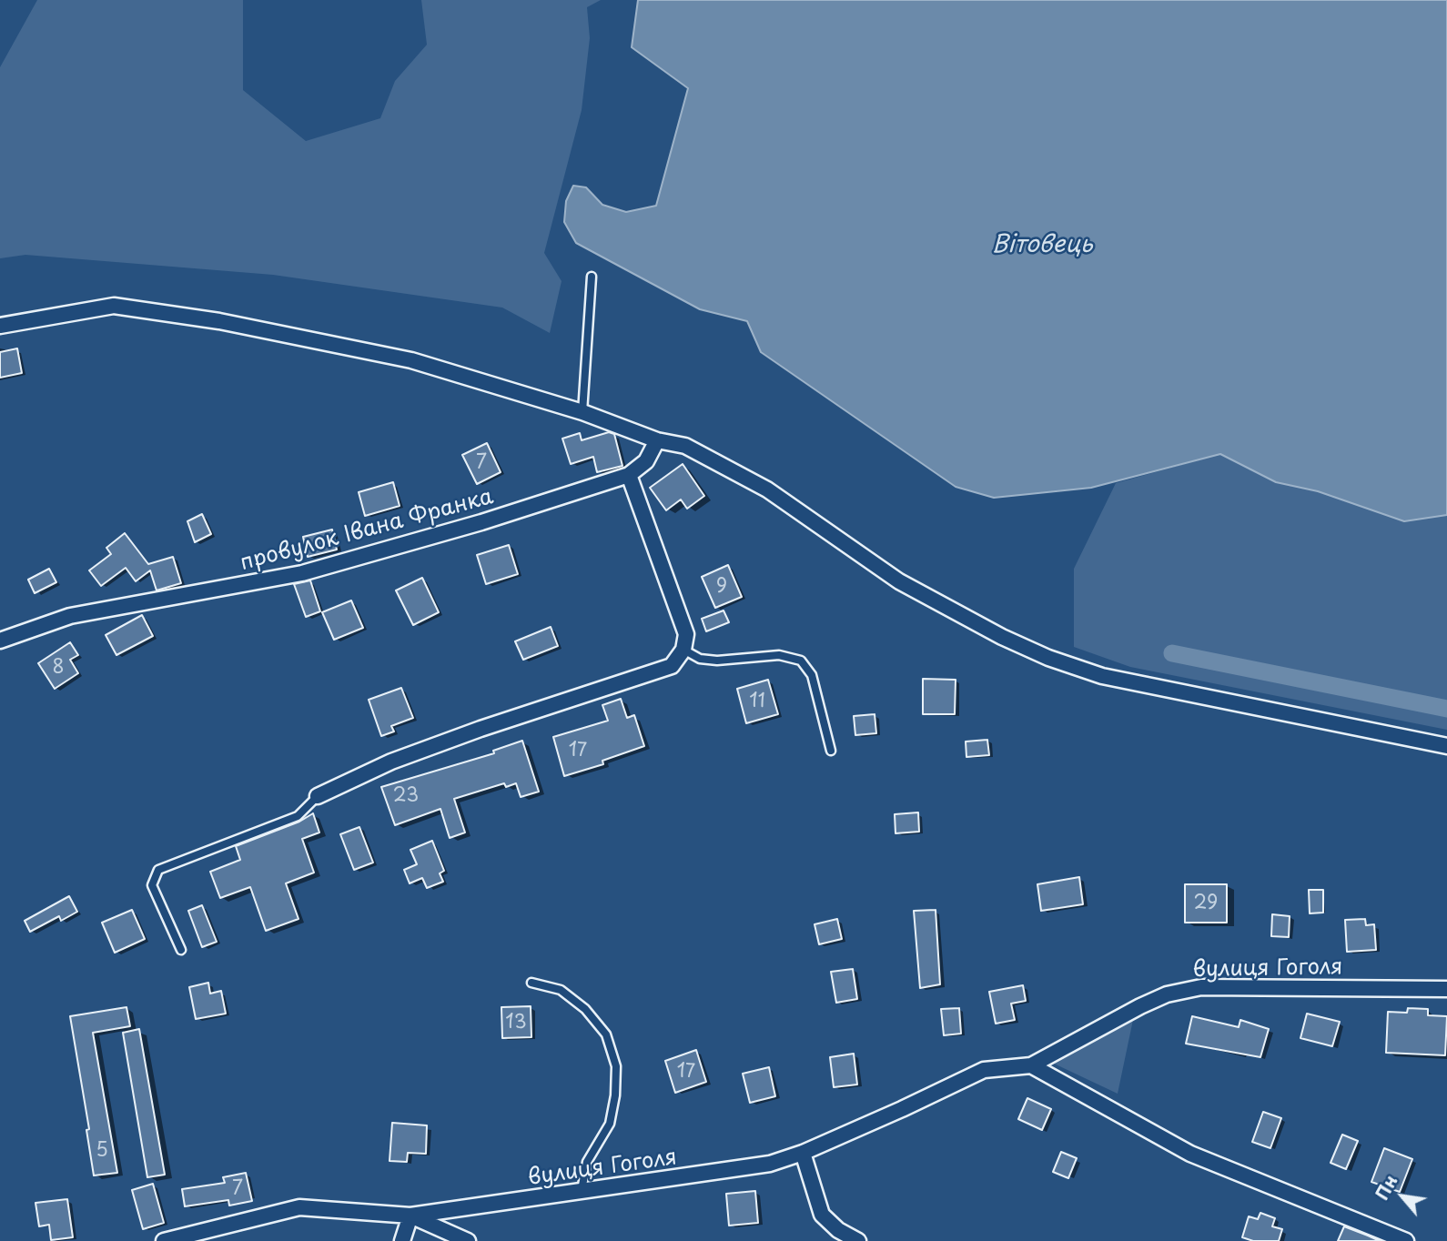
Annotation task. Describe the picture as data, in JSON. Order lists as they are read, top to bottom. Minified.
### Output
{"streets":{"street":["провулок Івана Франка","вулиця Гоголя"]},"water":["Вітовець"],"house_numbers":["7","9","8","11","17","23","29","13","17","5","7"],"north":"top left"}
